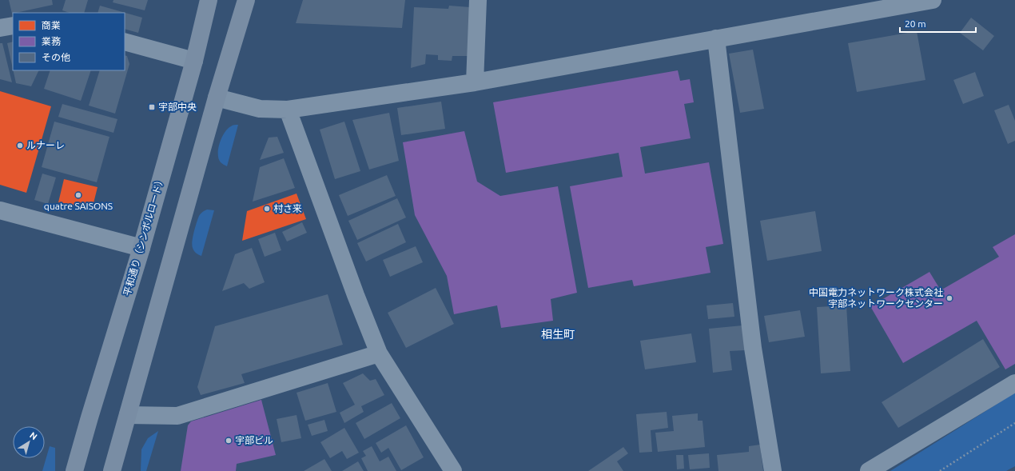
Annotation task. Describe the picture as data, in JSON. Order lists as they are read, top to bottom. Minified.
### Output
{"streets":{"street":["平和通り（シンボルロード）"]},"districts":["相生町"],"places":{"transit":["宇部中央"],"other":["ルナーレ","quatre SAISONS","村さ来","中国電力ネットワーク株式会社 宇部ネットワークセンター","宇部ビル"]},"legend":["商業","業務","その他"],"scale_bar":"20 m","north":"top right"}
